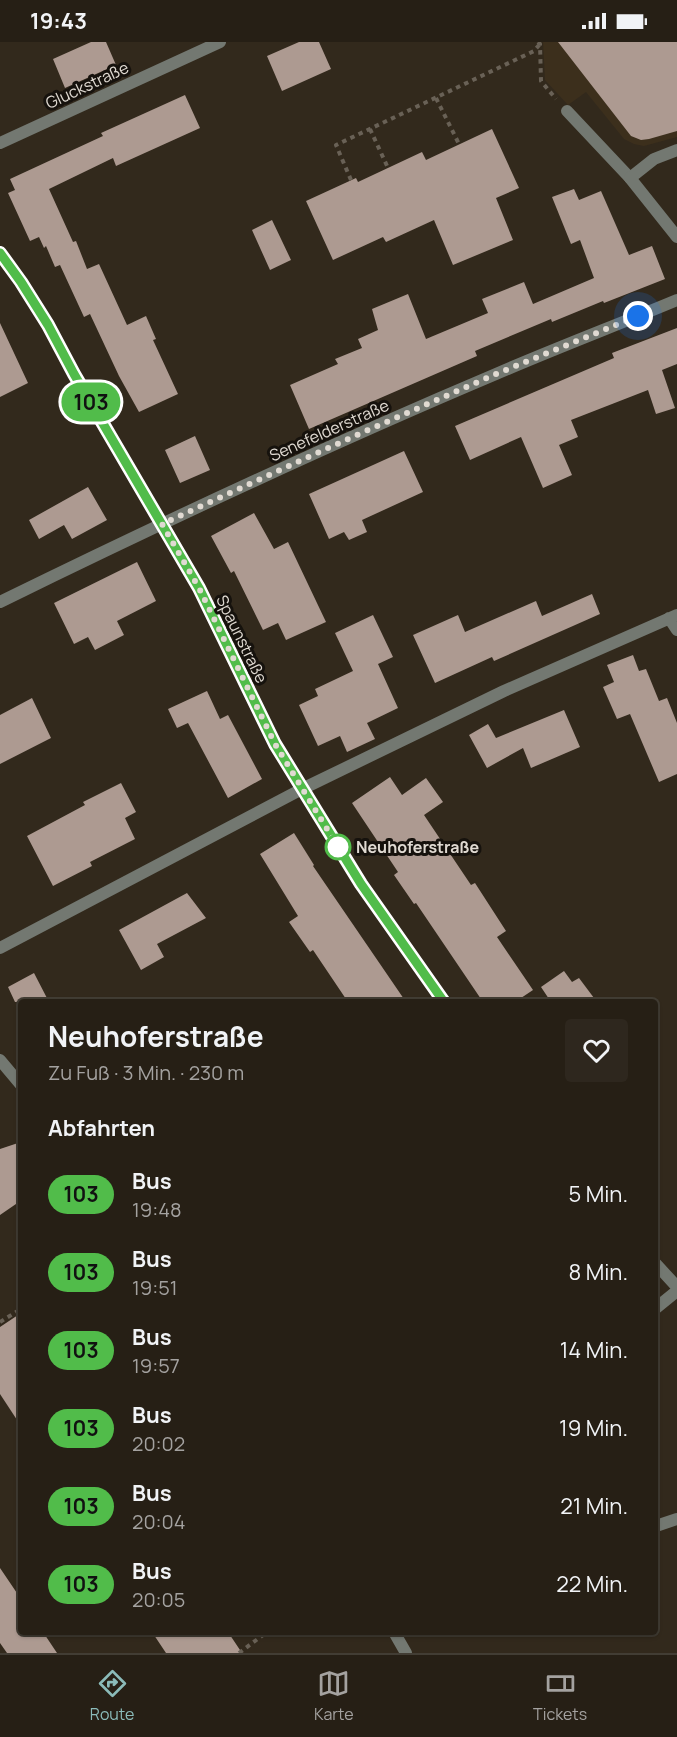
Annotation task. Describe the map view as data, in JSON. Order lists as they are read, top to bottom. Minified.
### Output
{"streets":{"street":["Gluckstraße","Senefelderstraße","Spaunstraße"]},"crossings":[["Senefelderstraße","Spaunstraße"]],"places":["Neuhoferstraße"],"lines":["bus line 103"],"page":{"status":"19:43","on_map":"103","heading":[["Neuhoferstraße","Zu Fuß · 3 Min. · 230 m"],"Abfahrten"],"list":[{"mark":"103","name":"Bus","note":"19:48","value":"5 Min."},{"mark":"103","name":"Bus","note":"19:51","value":"8 Min."},{"mark":"103","name":"Bus","note":"19:57","value":"14 Min."},{"mark":"103","name":"Bus","note":"20:02","value":"19 Min."},{"mark":"103","name":"Bus","note":"20:04","value":"21 Min."},{"mark":"103","name":"Bus","note":"20:05","value":"22 Min."}],"tabs":["Route","Karte","Tickets"]}}
